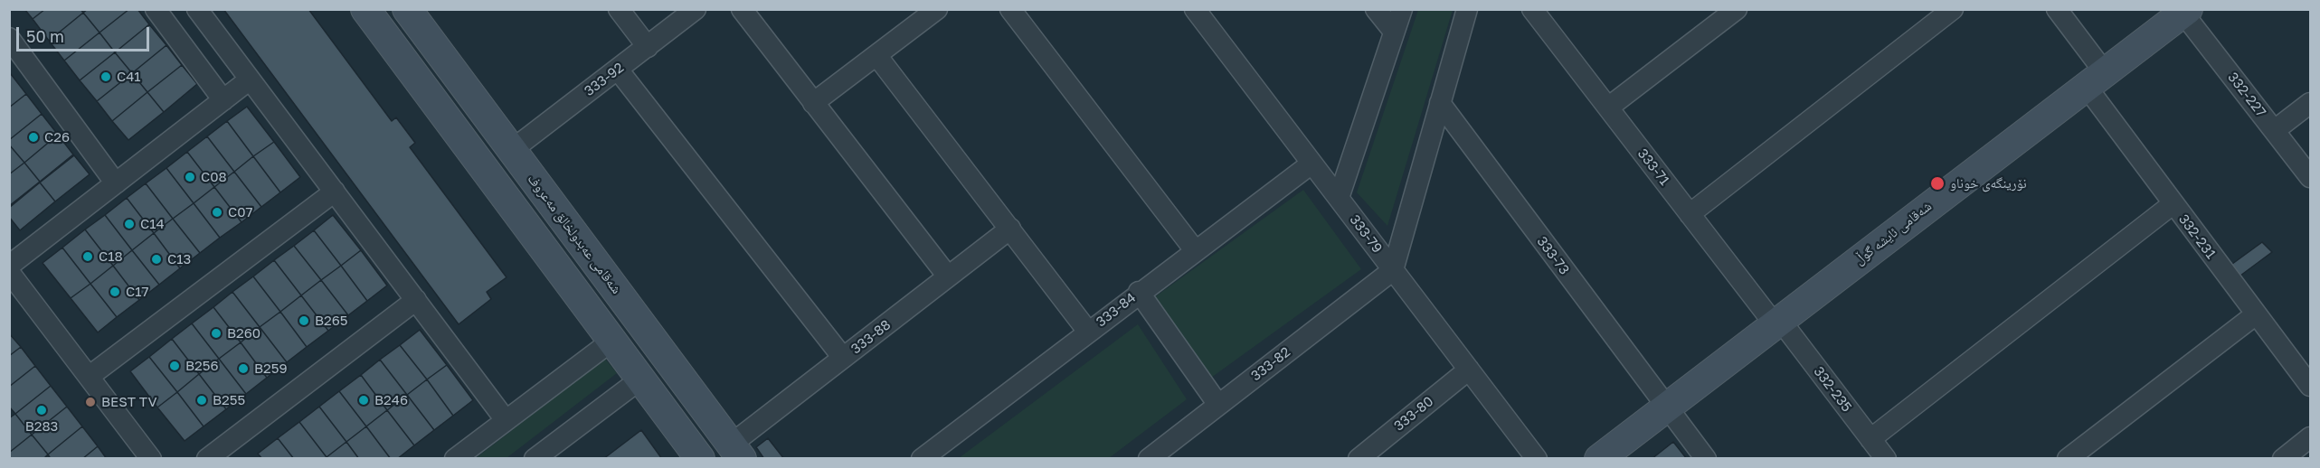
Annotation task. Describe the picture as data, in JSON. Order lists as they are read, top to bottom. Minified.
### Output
{"streets":{"main road":["شەقامی ئایشە گوڵ","شەقامی عەبدولخالق مەعروف"],"street":["333-92","332-227","333-71","333-79","332-231","333-73","333-84","333-88","333-82","332-235","333-80"]},"crossings":[["333-92","شەقامی عەبدولخالق مەعروف"],["332-227","شەقامی ئایشە گوڵ"],["333-71","شەقامی ئایشە گوڵ"],["333-71","332-235"],["شەقامی ئایشە گوڵ","332-231"],["شەقامی ئایشە گوڵ","333-73"],["شەقامی ئایشە گوڵ","332-235"],["شەقامی عەبدولخالق مەعروف","333-88"],["333-79","333-84"],["333-79","333-82"],["333-79","333-80"]],"places":["C41","C26","C08","نۆرینگەی خوناو","C07","C14","C18","C13","C17","B265","B260","B256","B259","B255","B246","BEST TV","B283"],"scale_bar":"50 m"}
